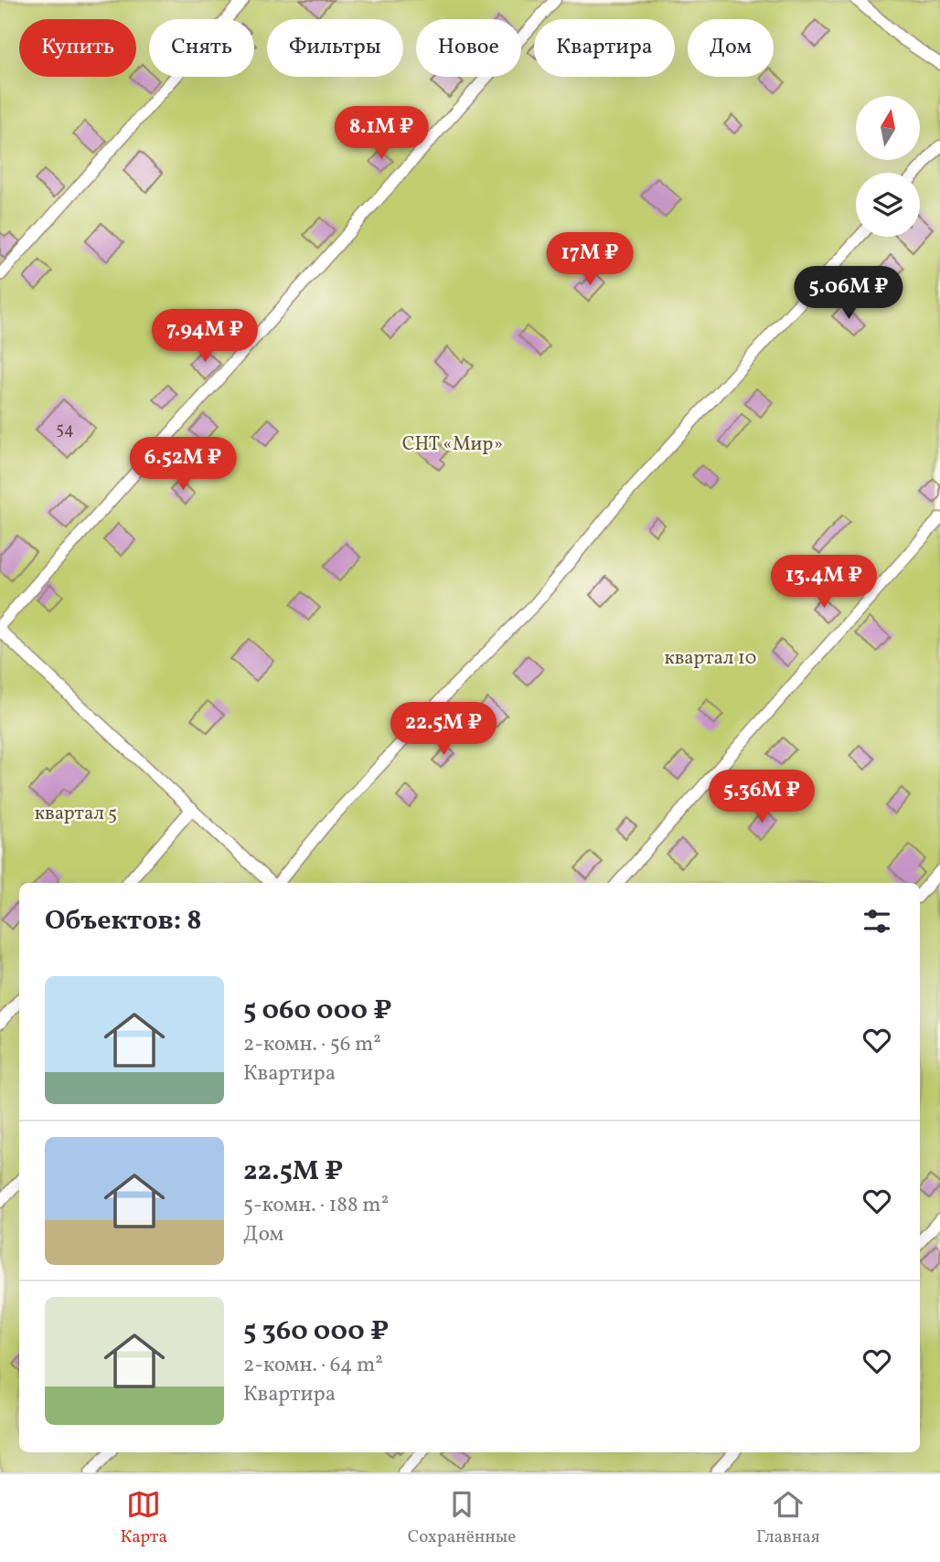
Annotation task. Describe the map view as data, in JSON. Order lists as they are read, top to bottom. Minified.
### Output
{"parks":["СНТ «Мир»","квартал 10","квартал 5"],"house_numbers":["54"],"north":"top","page":{"chip":["Купить","Снять","Фильтры","Новое","Квартира","Дом"],"price":["8.1M ₽","17M ₽","5.06M ₽","7.94M ₽","6.52M ₽","13.4M ₽","22.5M ₽","5.36M ₽"],"heading":"Объектов: 8","list":[{"name":"5 060 000 ₽","note":"2-комн. · 56 m² · Квартира"},{"name":"22.5M ₽","note":"5-комн. · 188 m² · Дом"},{"name":"5 360 000 ₽","note":"2-комн. · 64 m² · Квартира"}],"tabs":["Карта","Сохранённые","Главная"]}}
